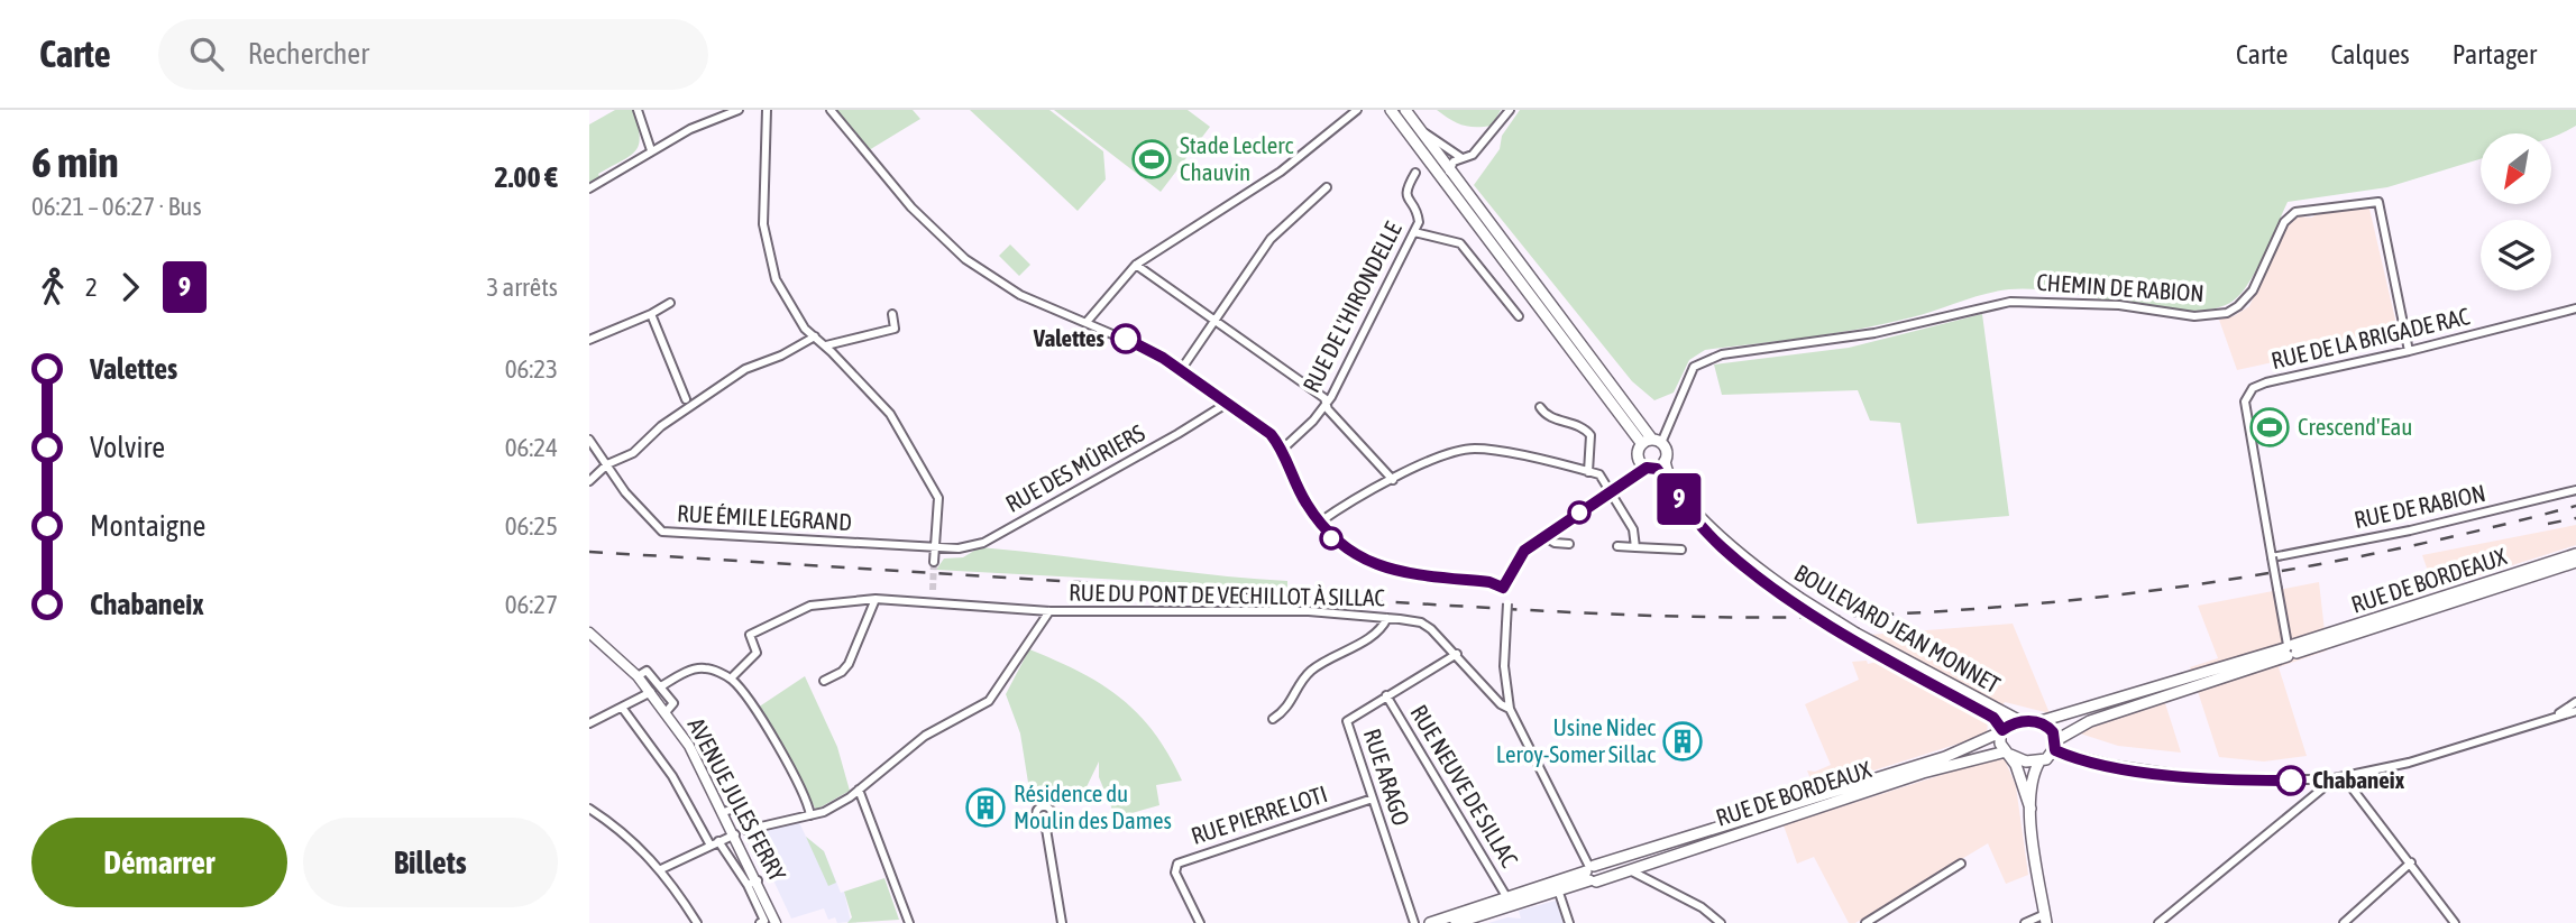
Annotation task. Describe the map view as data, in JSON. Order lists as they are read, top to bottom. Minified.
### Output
{"streets":{"main road":["RUE DE BORDEAUX","BOULEVARD JEAN MONNET"],"street":["CHEMIN DE RABION","RUE DE L'HIRONDELLE","RUE DE LA BRIGADE RAC","RUE DES MÛRIERS","RUE DE RABION","RUE ÉMILE LEGRAND","RUE DU PONT DE VECHILLOT À SILLAC","RUE ARAGO","RUE NEUVE DE SILLAC","AVENUE JULES FERRY","RUE PIERRE LOTI"]},"crossings":[["CHEMIN DE RABION","RUE DE LA BRIGADE RAC"],["RUE DE LA BRIGADE RAC","RUE DE RABION"],["RUE DES MÛRIERS","RUE ÉMILE LEGRAND"],["RUE DE BORDEAUX","BOULEVARD JEAN MONNET"],["RUE DE BORDEAUX","RUE NEUVE DE SILLAC"],["RUE DU PONT DE VECHILLOT À SILLAC","RUE ARAGO"],["RUE ARAGO","RUE NEUVE DE SILLAC"],["RUE ARAGO","RUE PIERRE LOTI"]],"places":{"sports":["Stade Leclerc Chauvin","Crescend'Eau"],"other":["Valettes","Chabaneix"],"building":["Usine Nidec Leroy-Somer Sillac","Résidence du Moulin des Dames"]},"lines":["bus line 9"],"north":"bottom left","page":{"header":"Carte","search":"Rechercher","nav":["Carte","Calques","Partager"],"heading":["6 min","06:21 – 06:27 · Bus","2.00 €"],"on_map":"9","legs":["2","9","3 arrêts"],"list":[{"name":"Valettes","value":"06:23"},{"name":"Volvire","value":"06:24"},{"name":"Montaigne","value":"06:25"},{"name":"Chabaneix","value":"06:27"}],"buttons":["Démarrer","Billets"]}}
